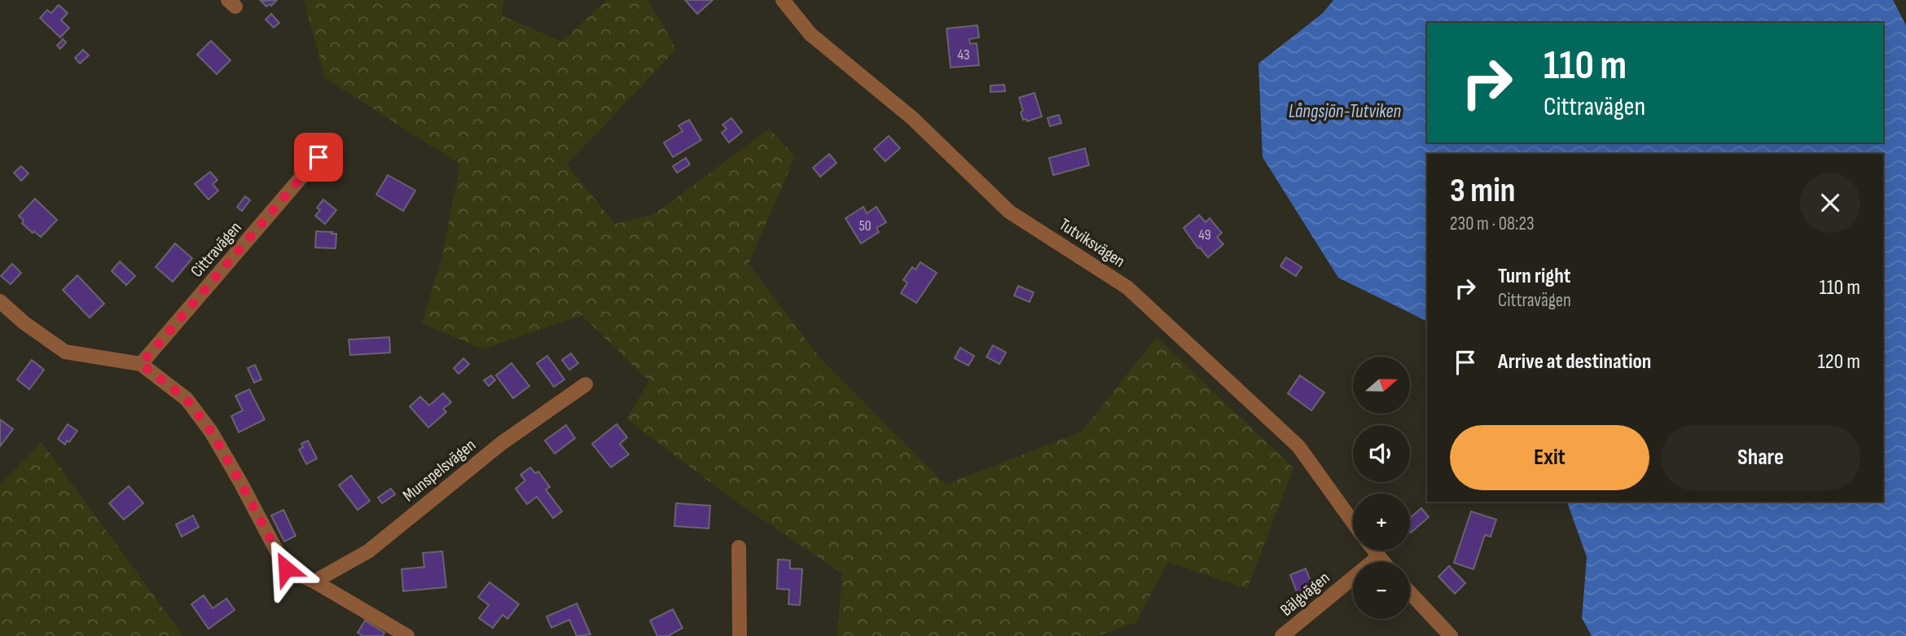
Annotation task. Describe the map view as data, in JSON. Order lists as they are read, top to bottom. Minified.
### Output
{"streets":{"street":["Tutviksvägen","Cittravägen","Munspelsvägen","Bälgvägen"]},"water":["Långsjön-Tutviken"],"house_numbers":["43","50","49"],"north":"right","page":{"turn":["110 m","Cittravägen"],"heading":["3 min","230 m · 08:23"],"list":[{"name":"Turn right","note":"Cittravägen","value":"110 m"},{"name":"Arrive at destination","value":"120 m"}],"map_buttons":["+","−"],"buttons":["Exit","Share"]}}
